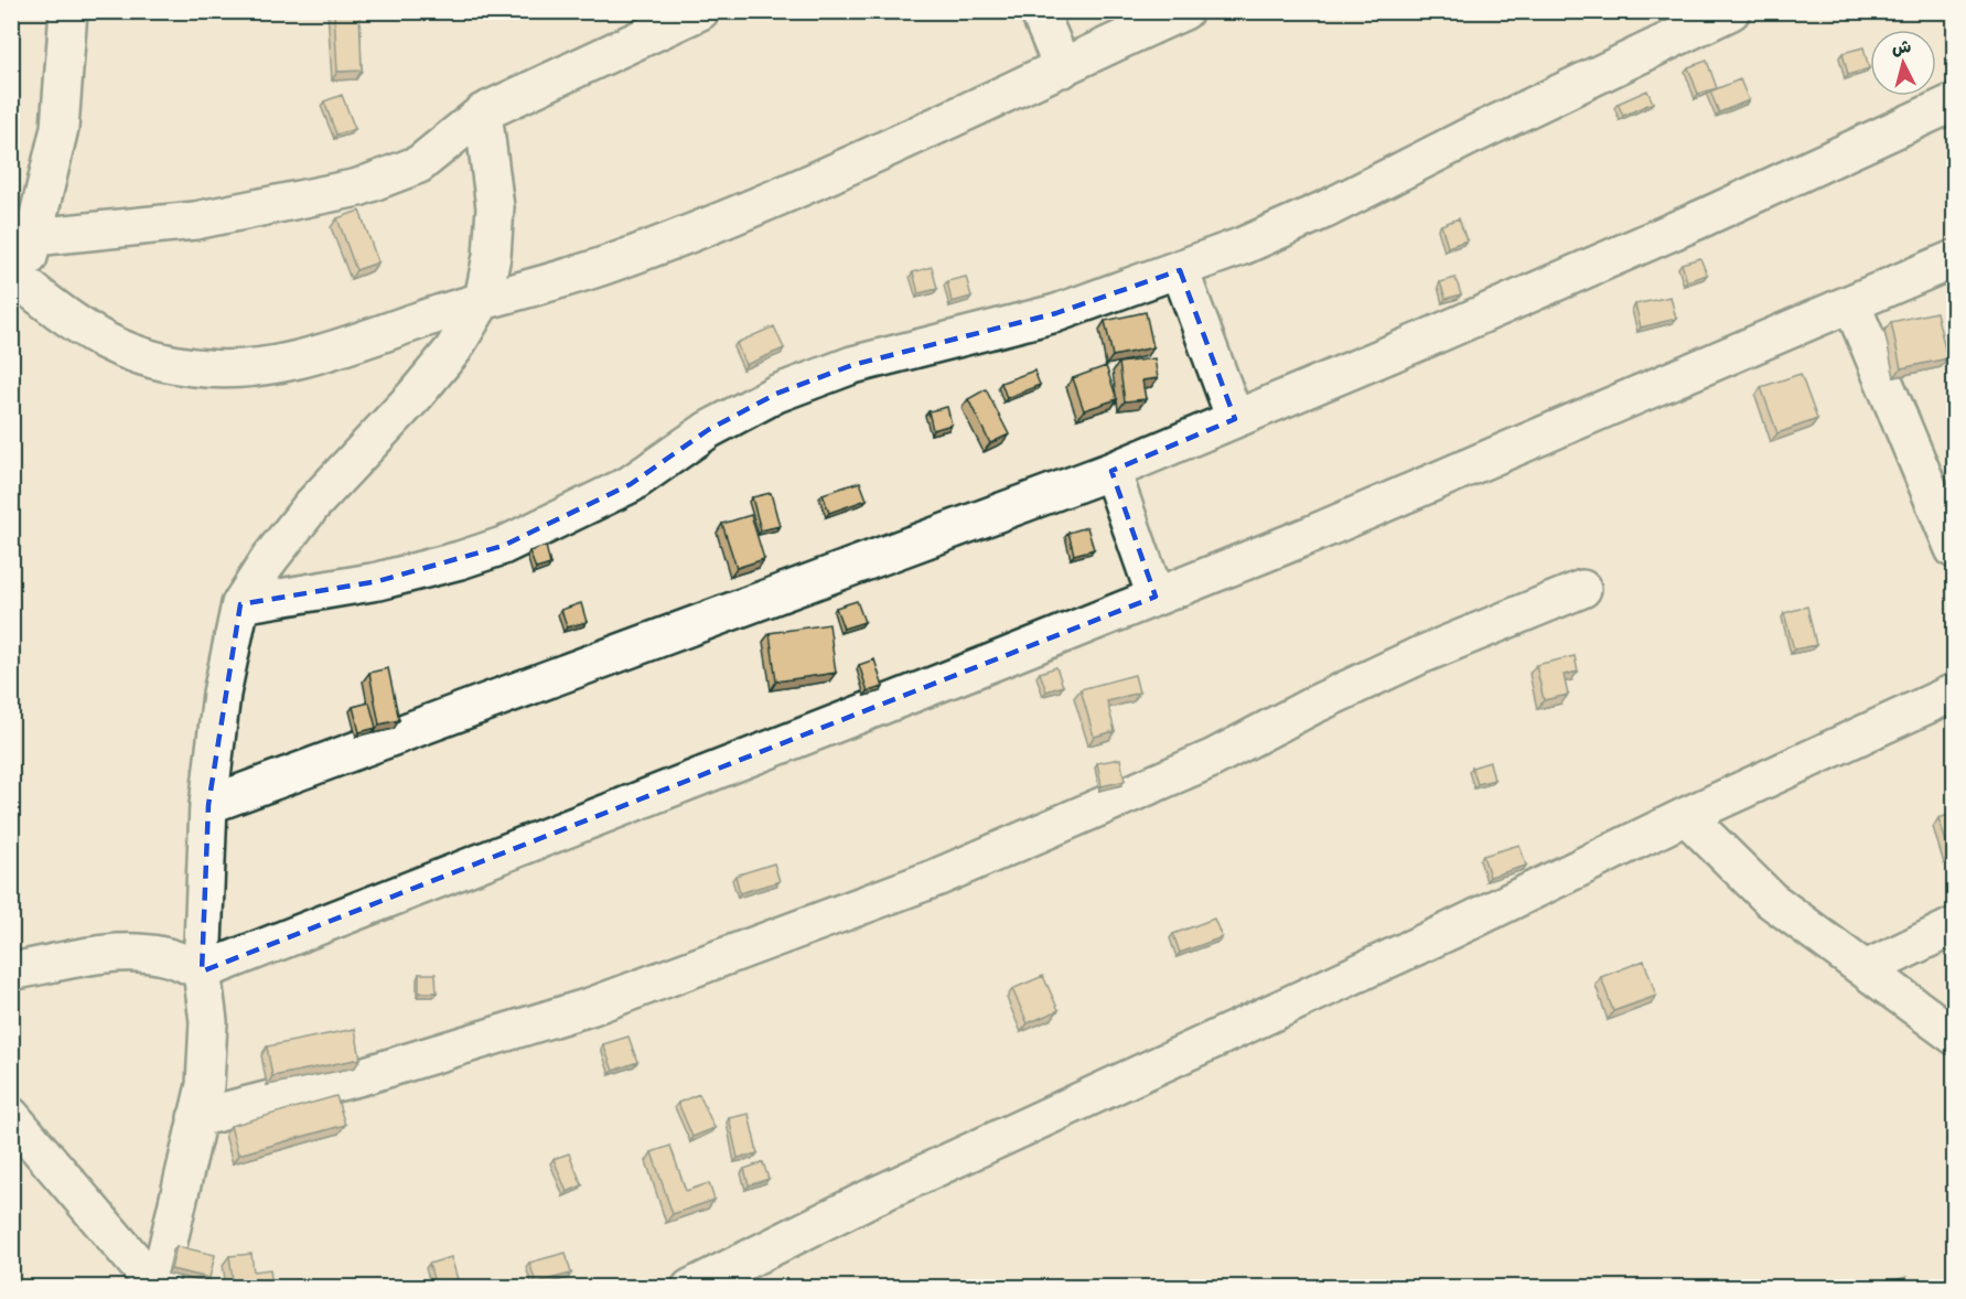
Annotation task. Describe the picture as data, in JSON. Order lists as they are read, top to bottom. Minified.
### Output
{"north":"top"}
